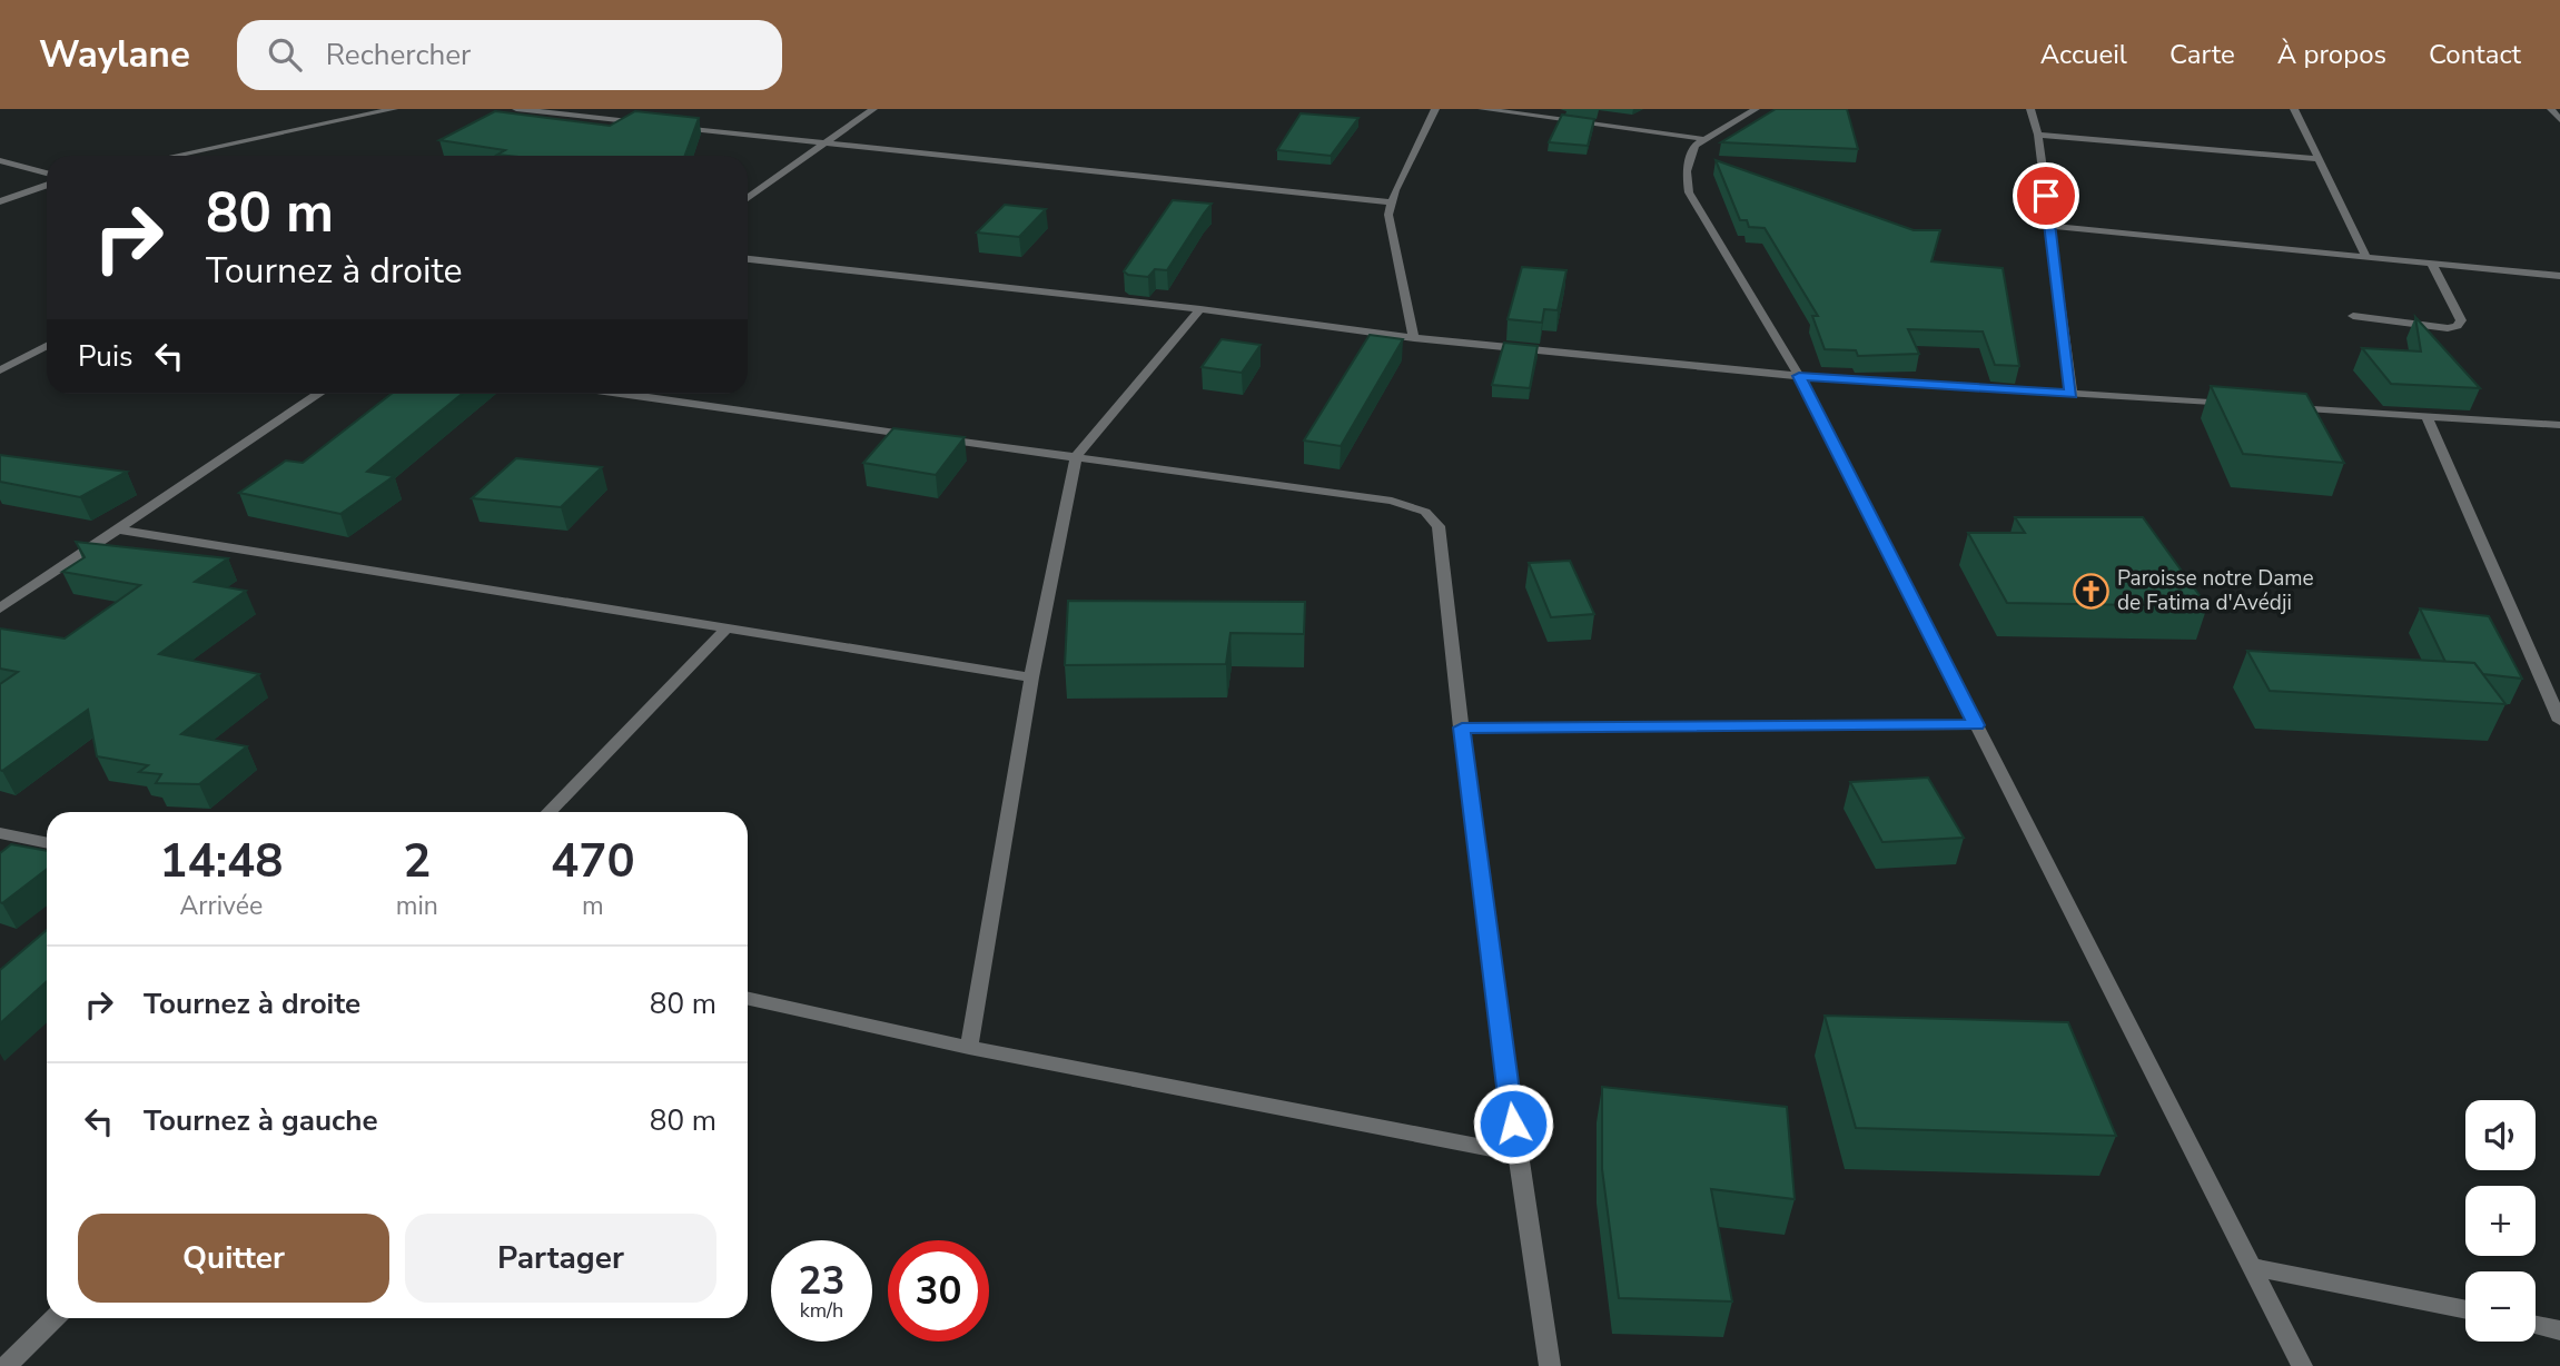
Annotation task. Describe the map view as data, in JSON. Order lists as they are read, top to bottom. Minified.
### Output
{"places":{"church":["Paroisse notre Dame de Fatima d'Avédji"]},"page":{"header":"Waylane","search":"Rechercher","nav":["Accueil","Carte","À propos","Contact"],"turn":["80 m","Tournez à droite"],"then":"Puis","eta":["14:48","Arrivée","2","min","470","m"],"list":[{"name":"Tournez à droite","value":"80 m"},{"name":"Tournez à gauche","value":"80 m"}],"map_buttons":["+","−"],"buttons":["Quitter","Partager"],"speed":"23 km/h","limit":"30"}}
